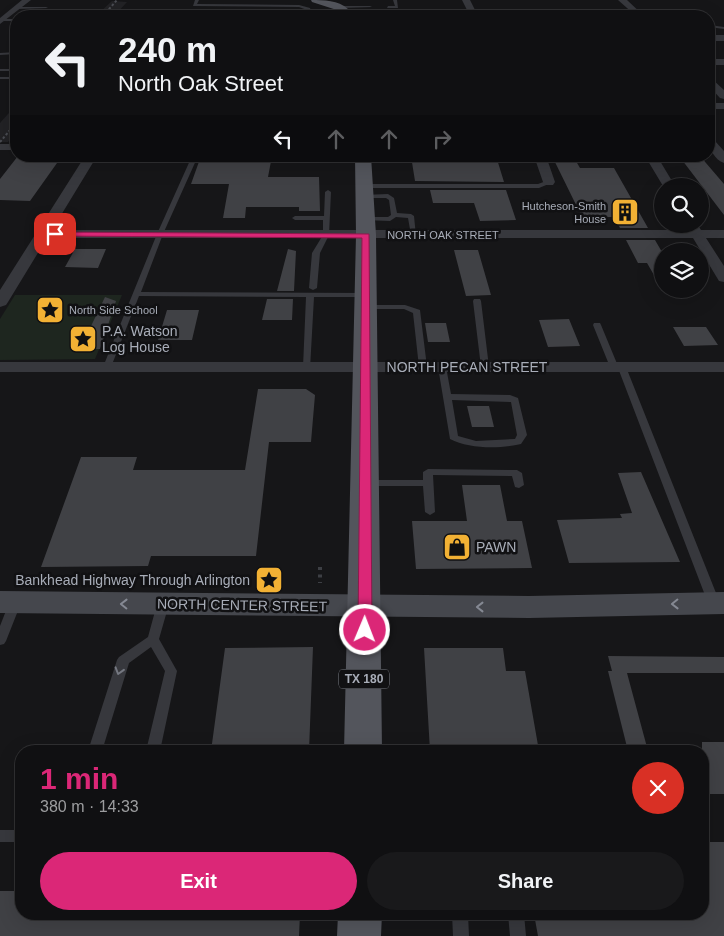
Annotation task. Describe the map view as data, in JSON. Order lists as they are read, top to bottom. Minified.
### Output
{"streets":{"main road":["NORTH CENTER STREET","TX 180"],"street":["NORTH OAK STREET","NORTH PECAN STREET"]},"crossings":[["NORTH OAK STREET","TX 180"],["NORTH PECAN STREET","TX 180"],["NORTH CENTER STREET","TX 180"]],"one_way":["NORTH CENTER STREET"],"places":{"building":["Hutcheson-Smith House"],"place":["North Side School","P.A. Watson Log House","Bankhead Highway Through Arlington"],"shop":["PAWN"]},"page":{"turn":["240 m","North Oak Street"],"heading":["1 min","380 m · 14:33"],"buttons":["Exit","Share"]}}
